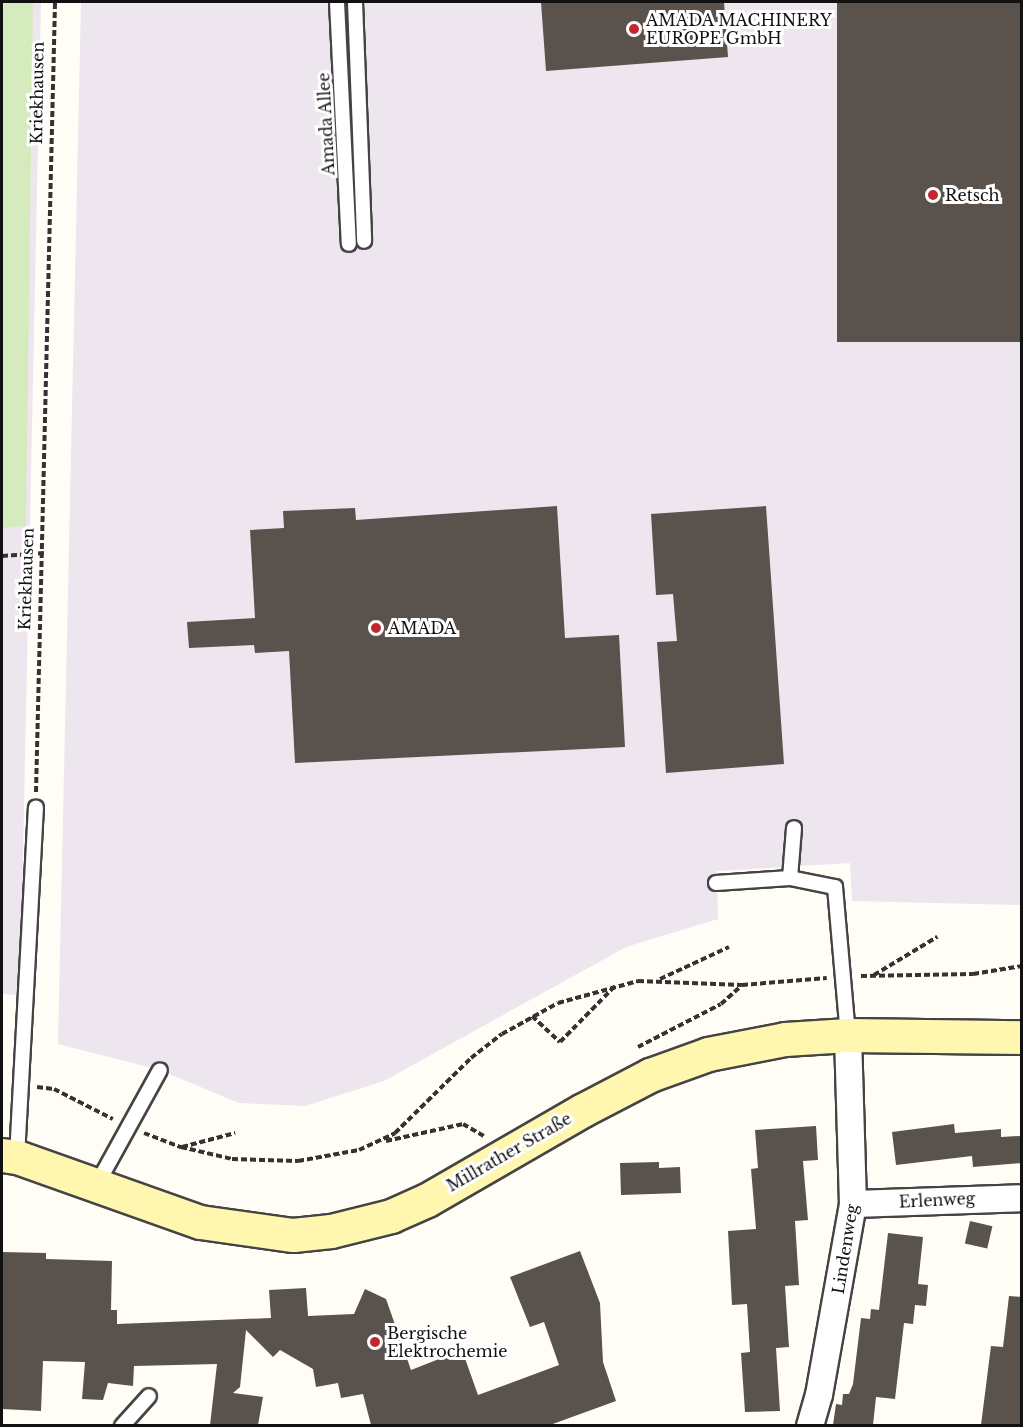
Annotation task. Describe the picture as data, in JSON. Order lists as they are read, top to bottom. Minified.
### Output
{"streets":{"main road":["Millrather Straße"],"street":["Erlenweg","Lindenweg"],"lane":["Amada Allee"],"path":["Kriekhausen"]},"crossings":[["Millrather Straße","Lindenweg"],["Erlenweg","Lindenweg"]],"places":["AMADA MACHINERY EUROPE GmbH","Retsch","AMADA","Bergische Elektrochemie"]}
